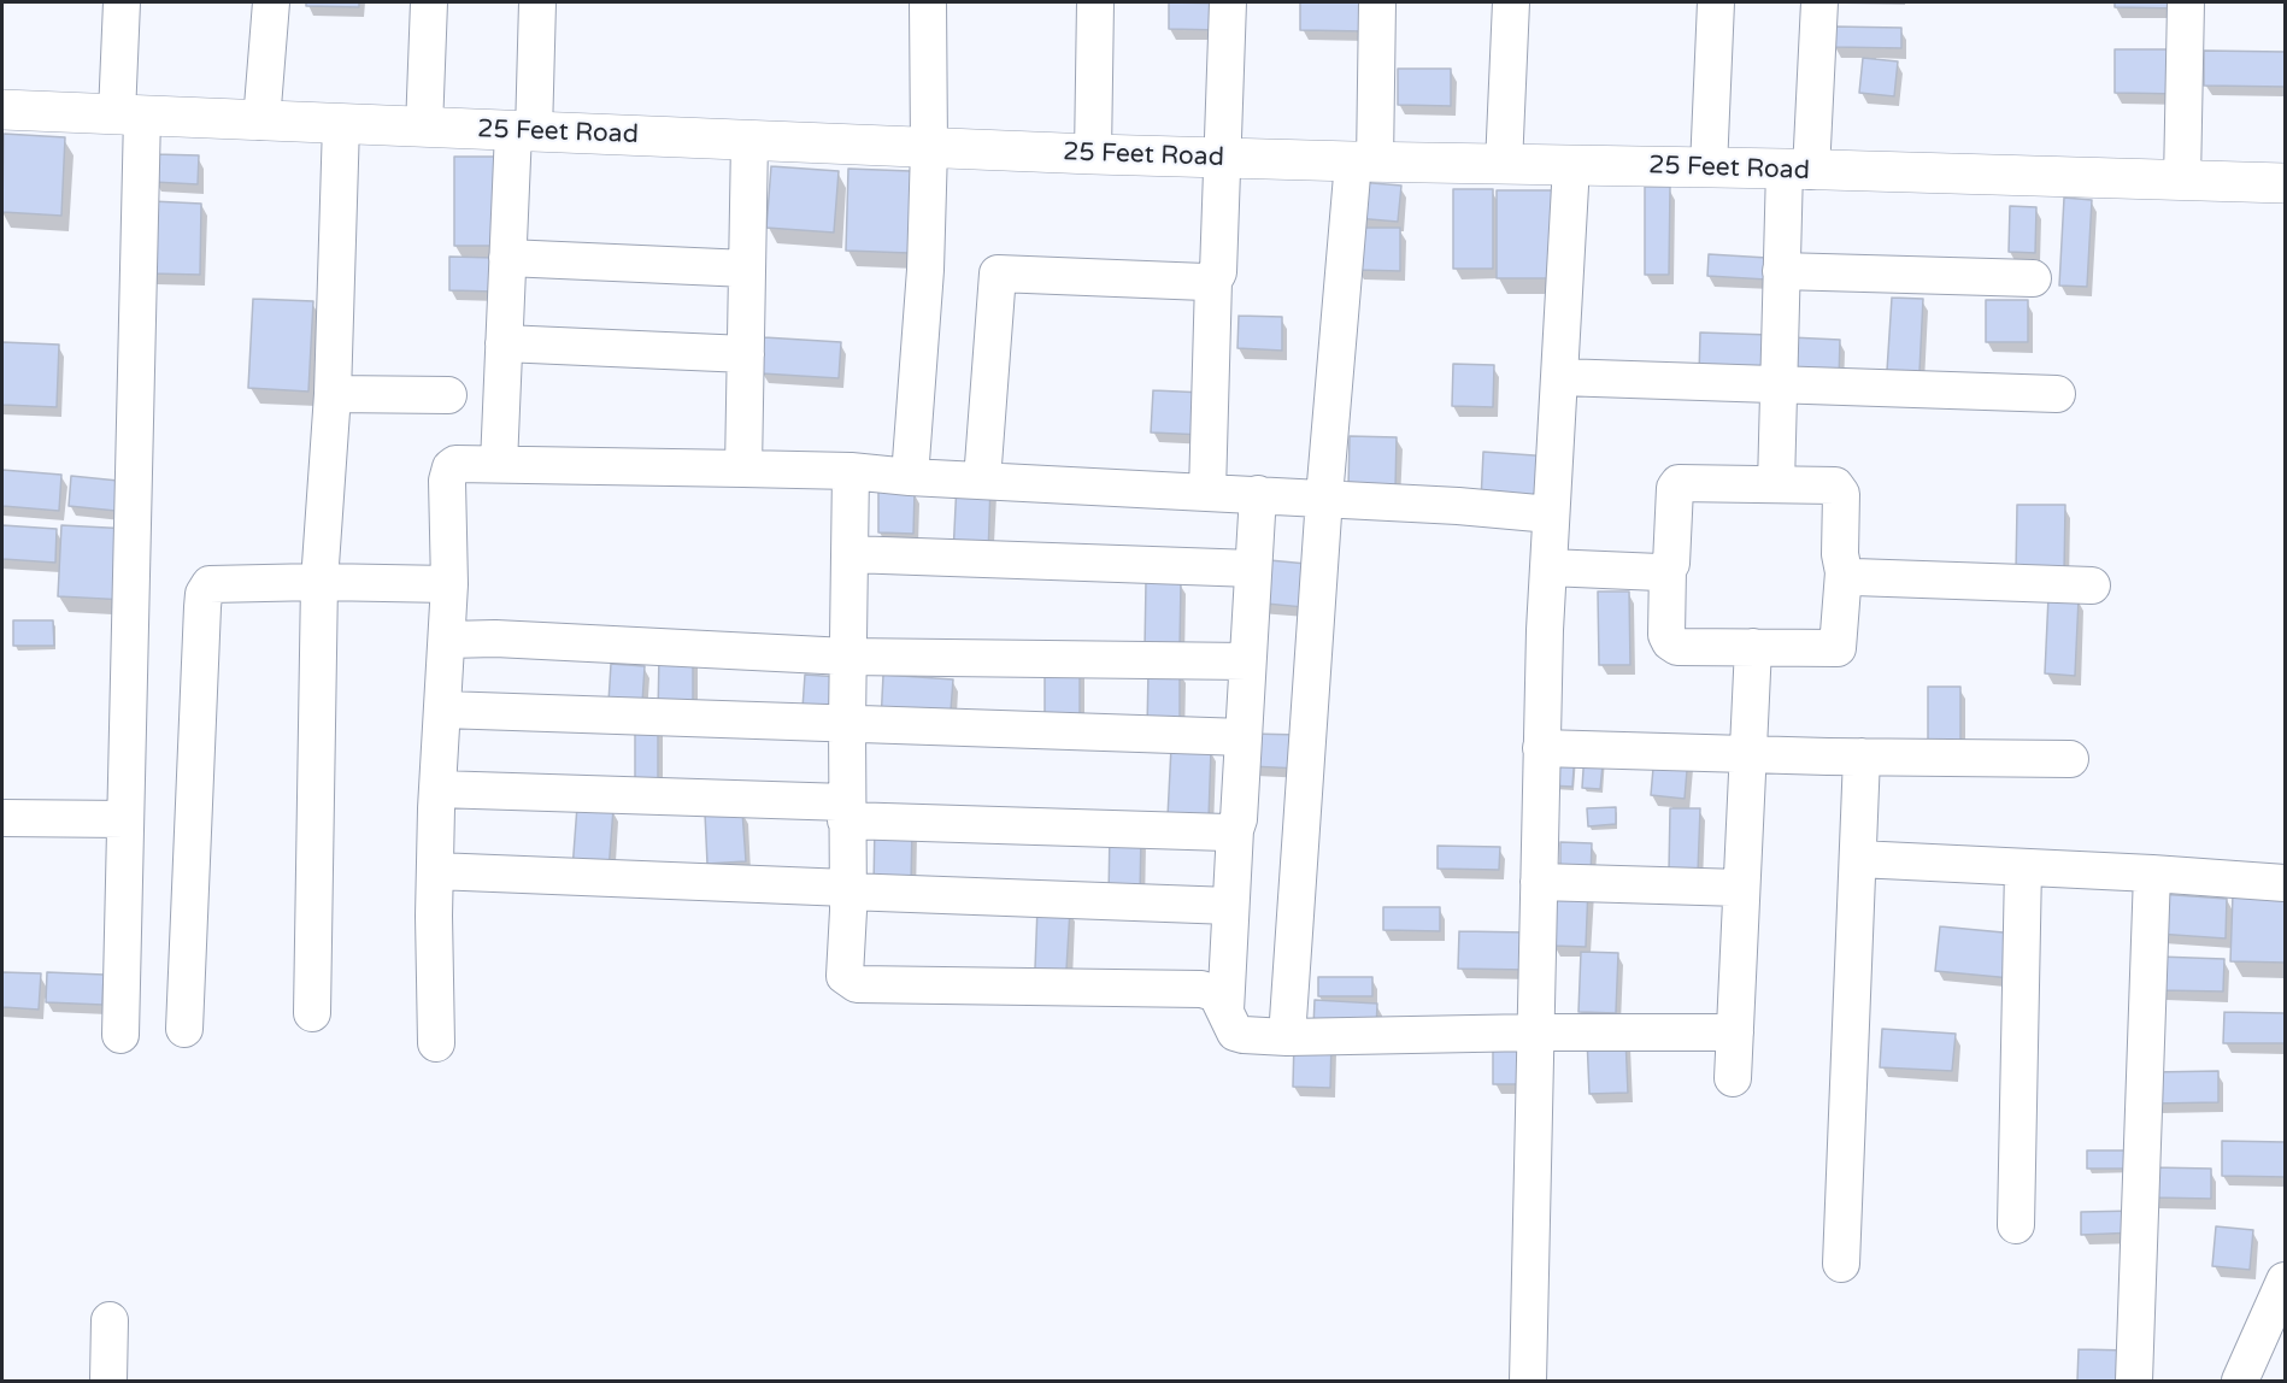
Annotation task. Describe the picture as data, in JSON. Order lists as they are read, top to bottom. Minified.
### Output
{"streets":{"street":["25 Feet Road"]}}
